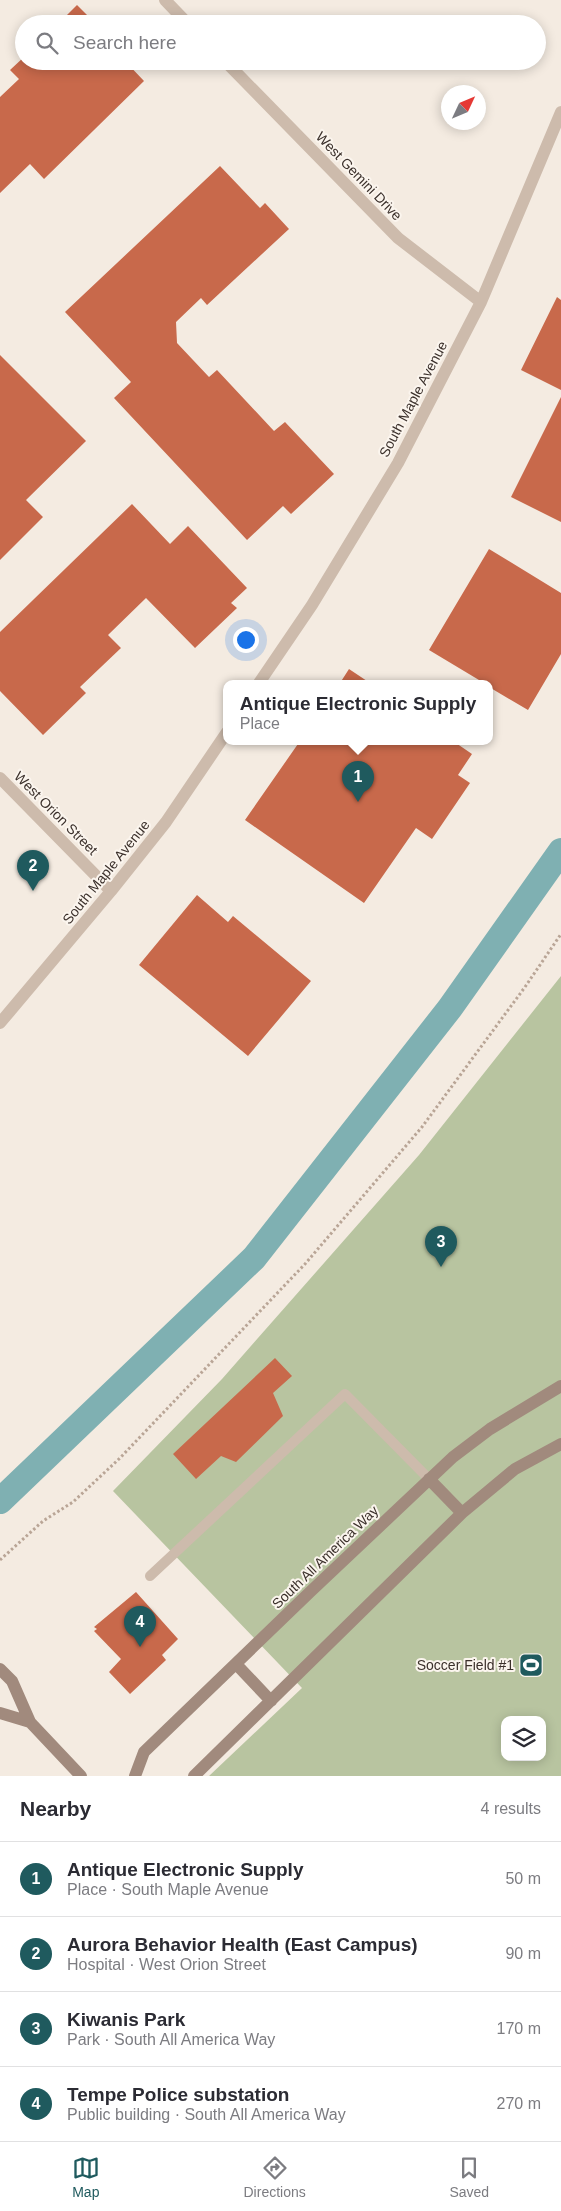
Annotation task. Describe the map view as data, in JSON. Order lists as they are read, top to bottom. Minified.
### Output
{"streets":{"street":["West Gemini Drive","South Maple Avenue","West Orion Street","South All America Way"]},"crossings":[["West Gemini Drive","South Maple Avenue"],["South Maple Avenue","West Orion Street"]],"places":{"sports":["Soccer Field #1"]},"north":"top right","page":{"search":"Search here","popup":["Antique Electronic Supply","Place"],"pins":["1","2","3","4"],"heading":["Nearby","4 results"],"list":[{"mark":"1","name":"Antique Electronic Supply","note":"Place · South Maple Avenue","value":"50 m"},{"mark":"2","name":"Aurora Behavior Health (East Campus)","note":"Hospital · West Orion Street","value":"90 m"},{"mark":"3","name":"Kiwanis Park","note":"Park · South All America Way","value":"170 m"},{"mark":"4","name":"Tempe Police substation","note":"Public building · South All America Way","value":"270 m"}],"nav":["Map","Directions","Saved"]}}
